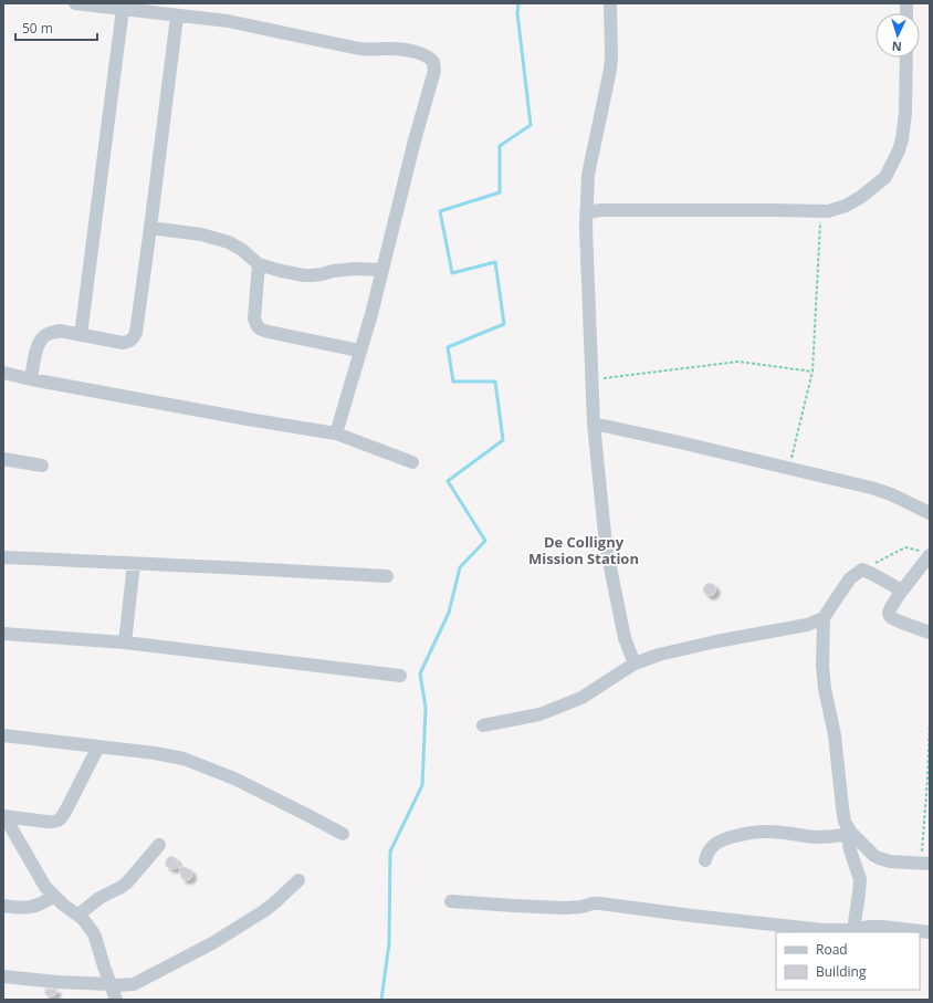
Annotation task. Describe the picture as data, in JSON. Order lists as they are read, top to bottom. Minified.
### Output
{"districts":["De Colligny Mission Station"],"legend":["Road","Building"],"scale_bar":"50 m","north":"bottom"}
